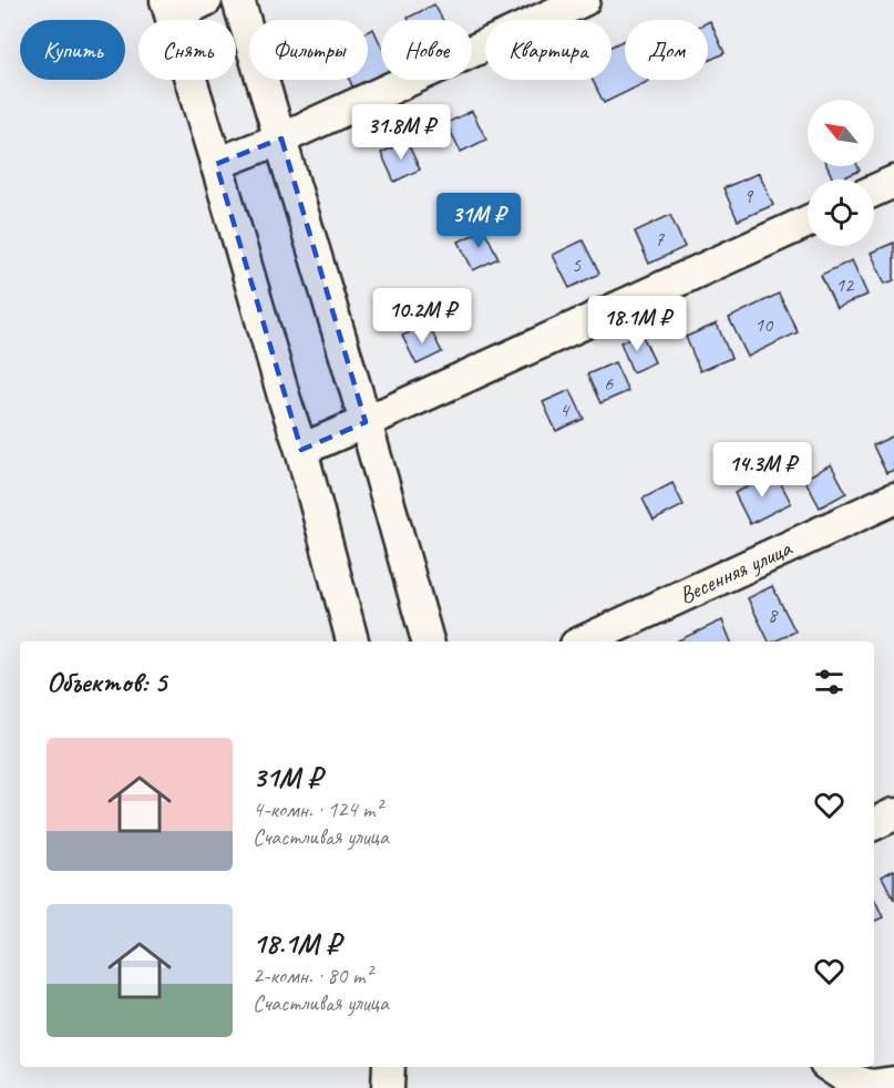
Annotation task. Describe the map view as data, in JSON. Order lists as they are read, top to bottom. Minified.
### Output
{"streets":{"street":["Весенняя улица"]},"house_numbers":["9","7","5","12","10","6","4","8"],"north":"top left","page":{"chip":["Купить","Снять","Фильтры","Новое","Квартира","Дом"],"price":["31.8M ₽","31M ₽","10.2M ₽","18.1M ₽","14.3M ₽"],"heading":"Объектов: 5","list":[{"name":"31M ₽","note":"4-комн. · 124 m² · Счастливая улица"},{"name":"18.1M ₽","note":"2-комн. · 80 m² · Счастливая улица"}]}}
